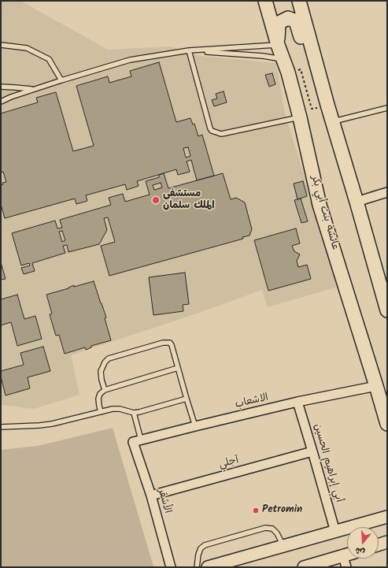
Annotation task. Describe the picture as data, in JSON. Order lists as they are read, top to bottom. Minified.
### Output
{"streets":{"main road":["عائشة بنت أبي بكر"],"street":["الاشعاب","آجلي","أبي إبراهيم الحسين","الأشقر"]},"crossings":[["عائشة بنت أبي بكر","الاشعاب"],["الاشعاب","أبي إبراهيم الحسين"],["الاشعاب","الأشقر"],["آجلي","أبي إبراهيم الحسين"],["آجلي","الأشقر"]],"places":["مستشفى الملك سلمان","Petromin"],"north":"bottom"}
